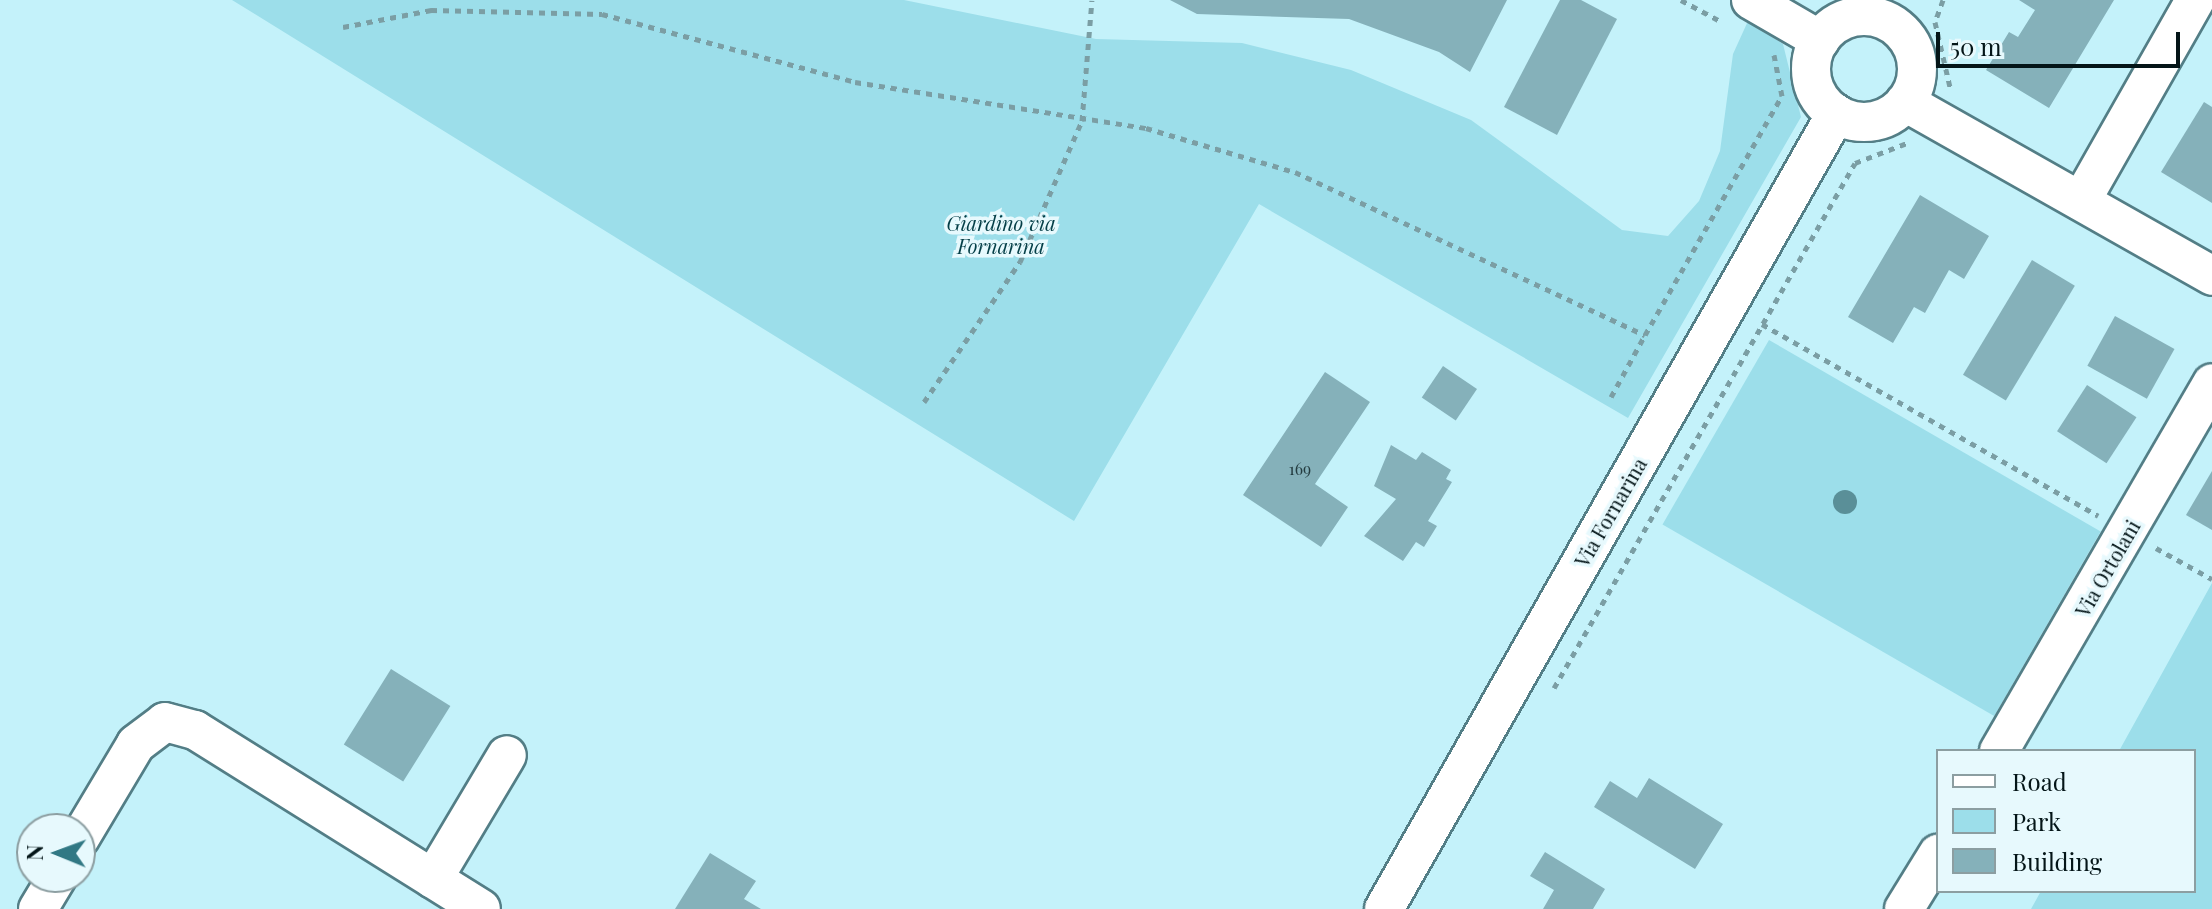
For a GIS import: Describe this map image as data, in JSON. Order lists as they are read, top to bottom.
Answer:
{
  "streets": {
    "street": ["Via Fornarina", "Via Ortolani"]
  },
  "parks": ["Giardino via Fornarina"],
  "house_numbers": ["169"],
  "legend": ["Road", "Park", "Building"],
  "scale_bar": "50 m",
  "north": "left"
}
